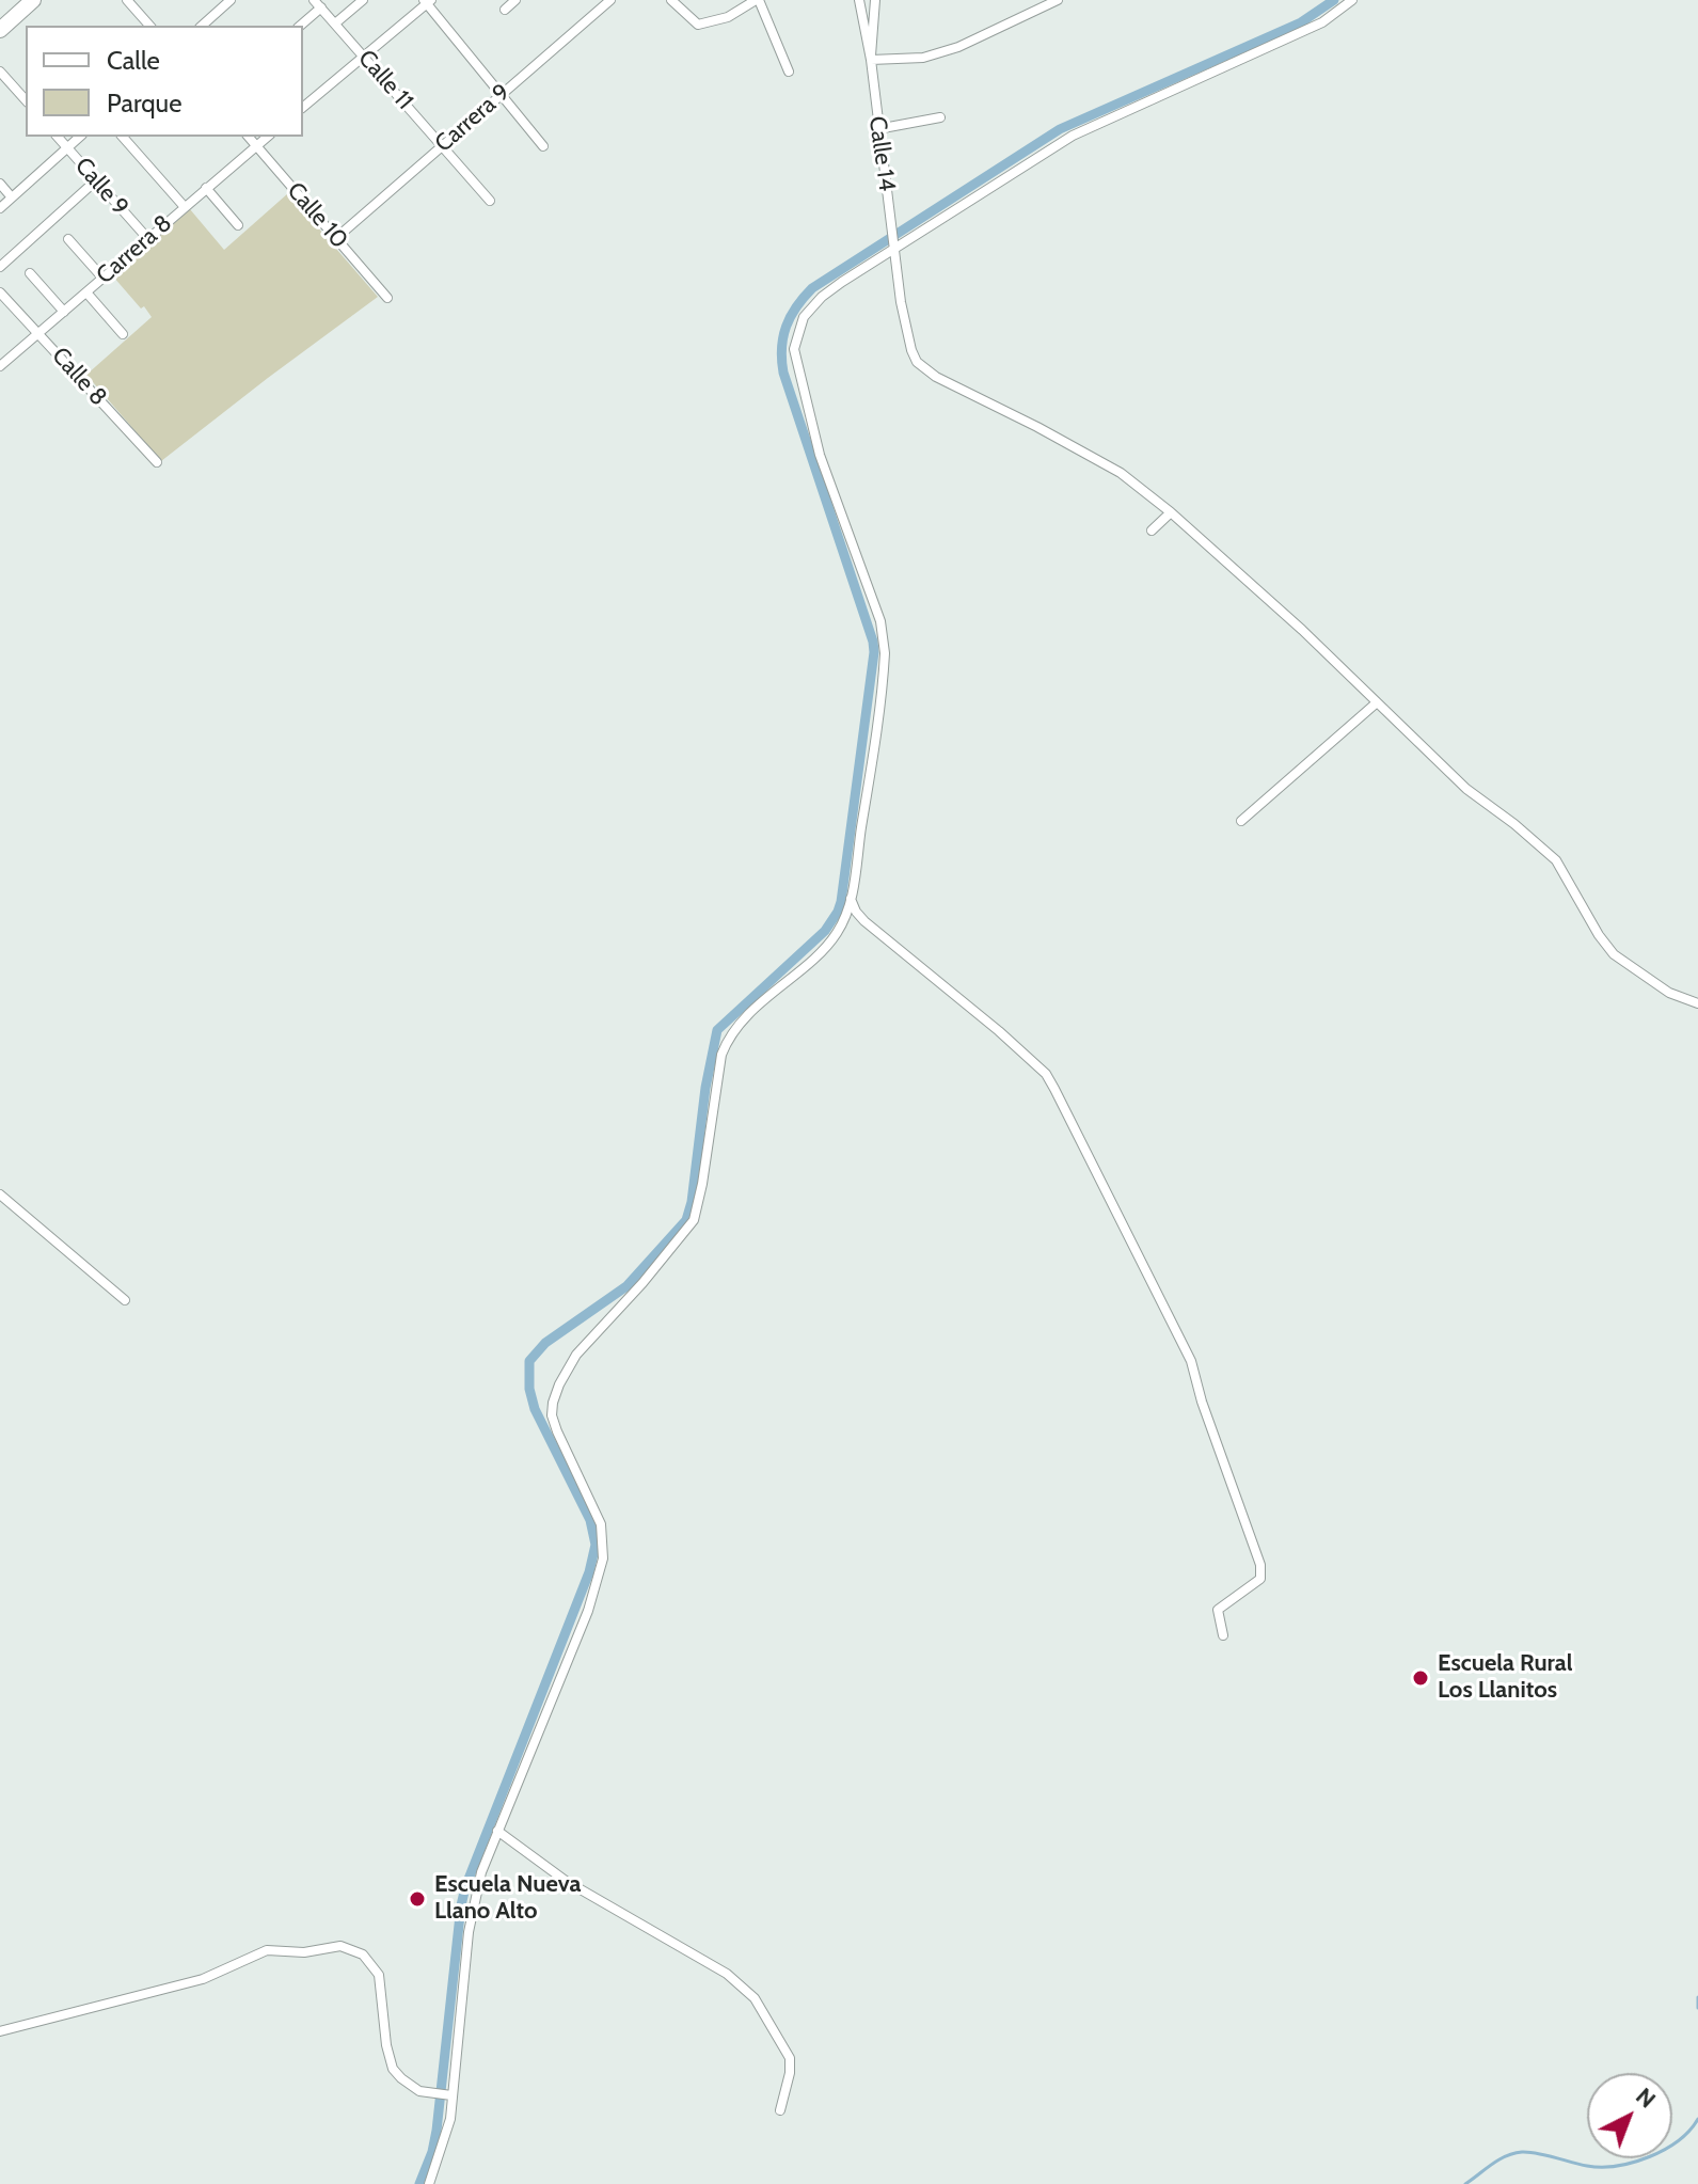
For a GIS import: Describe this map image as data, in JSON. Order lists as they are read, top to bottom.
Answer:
{
  "streets": {
    "street": [
      "Calle 11",
      "Carrera 9",
      "Calle 14",
      "Calle 9",
      "Calle 10",
      "Carrera 8",
      "Calle 8"
    ]
  },
  "crossings": [
    ["Calle 11", "Carrera 9"],
    ["Carrera 9", "Calle 10"],
    ["Calle 9", "Carrera 8"],
    ["Calle 10", "Carrera 8"],
    ["Carrera 8", "Calle 8"]
  ],
  "places": ["Escuela Rural Los Llanitos", "Escuela Nueva Llano Alto"],
  "legend": ["Calle", "Parque"],
  "north": "top right"
}
